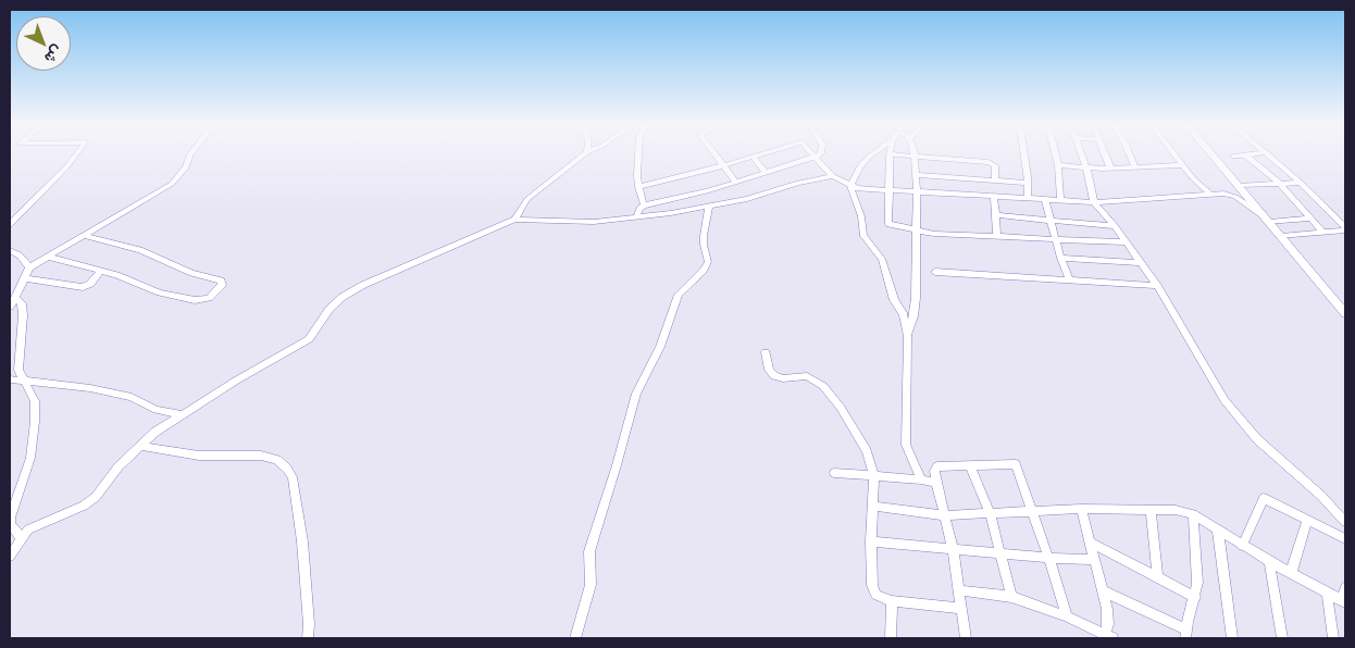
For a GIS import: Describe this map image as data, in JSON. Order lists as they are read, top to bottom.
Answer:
{
  "north": "bottom right"
}
